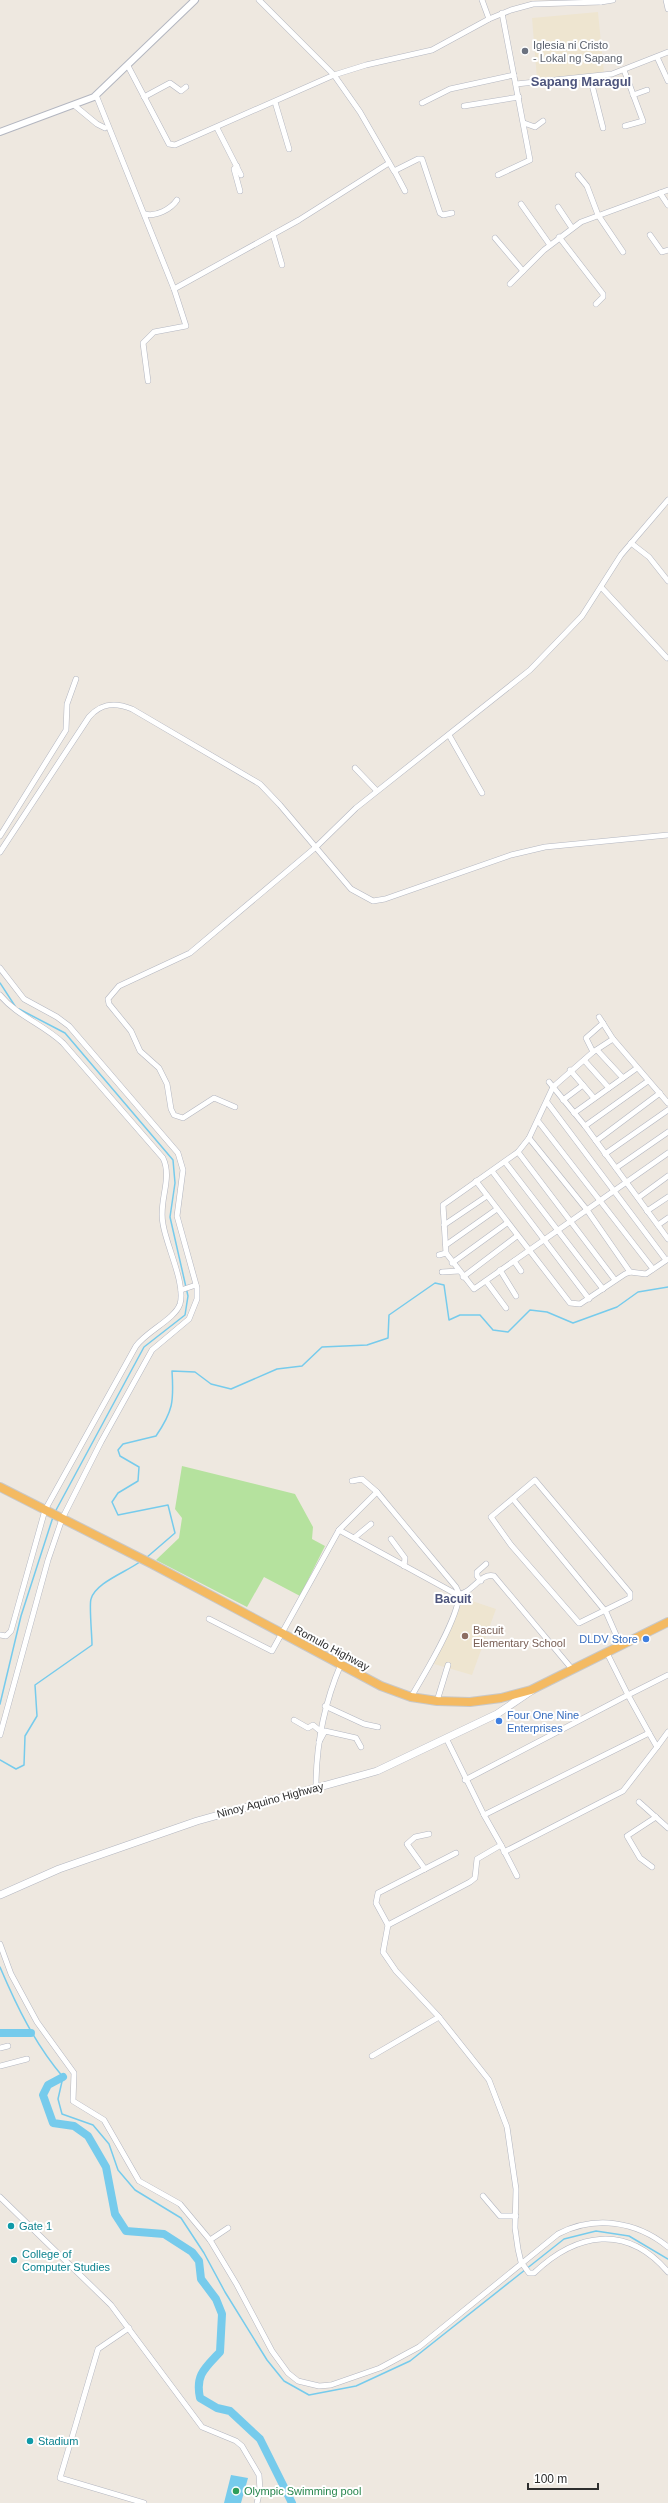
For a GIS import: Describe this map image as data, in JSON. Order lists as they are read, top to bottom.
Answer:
{
  "streets": {
    "highway": ["Romulo Highway"],
    "main road": ["Ninoy Aquino Highway"]
  },
  "crossings": [
    ["Romulo Highway", "Ninoy Aquino Highway"]
  ],
  "districts": ["Sapang Maragul", "Bacuit"],
  "places": [
    "Iglesia ni Cristo - Lokal ng Sapang",
    "Bacuit Elementary School",
    "DLDV Store",
    "Four One Nine Enterprises",
    "Gate 1",
    "College of Computer Studies",
    "Stadium",
    "Olympic Swimming pool"
  ],
  "scale_bar": "100 m"
}
